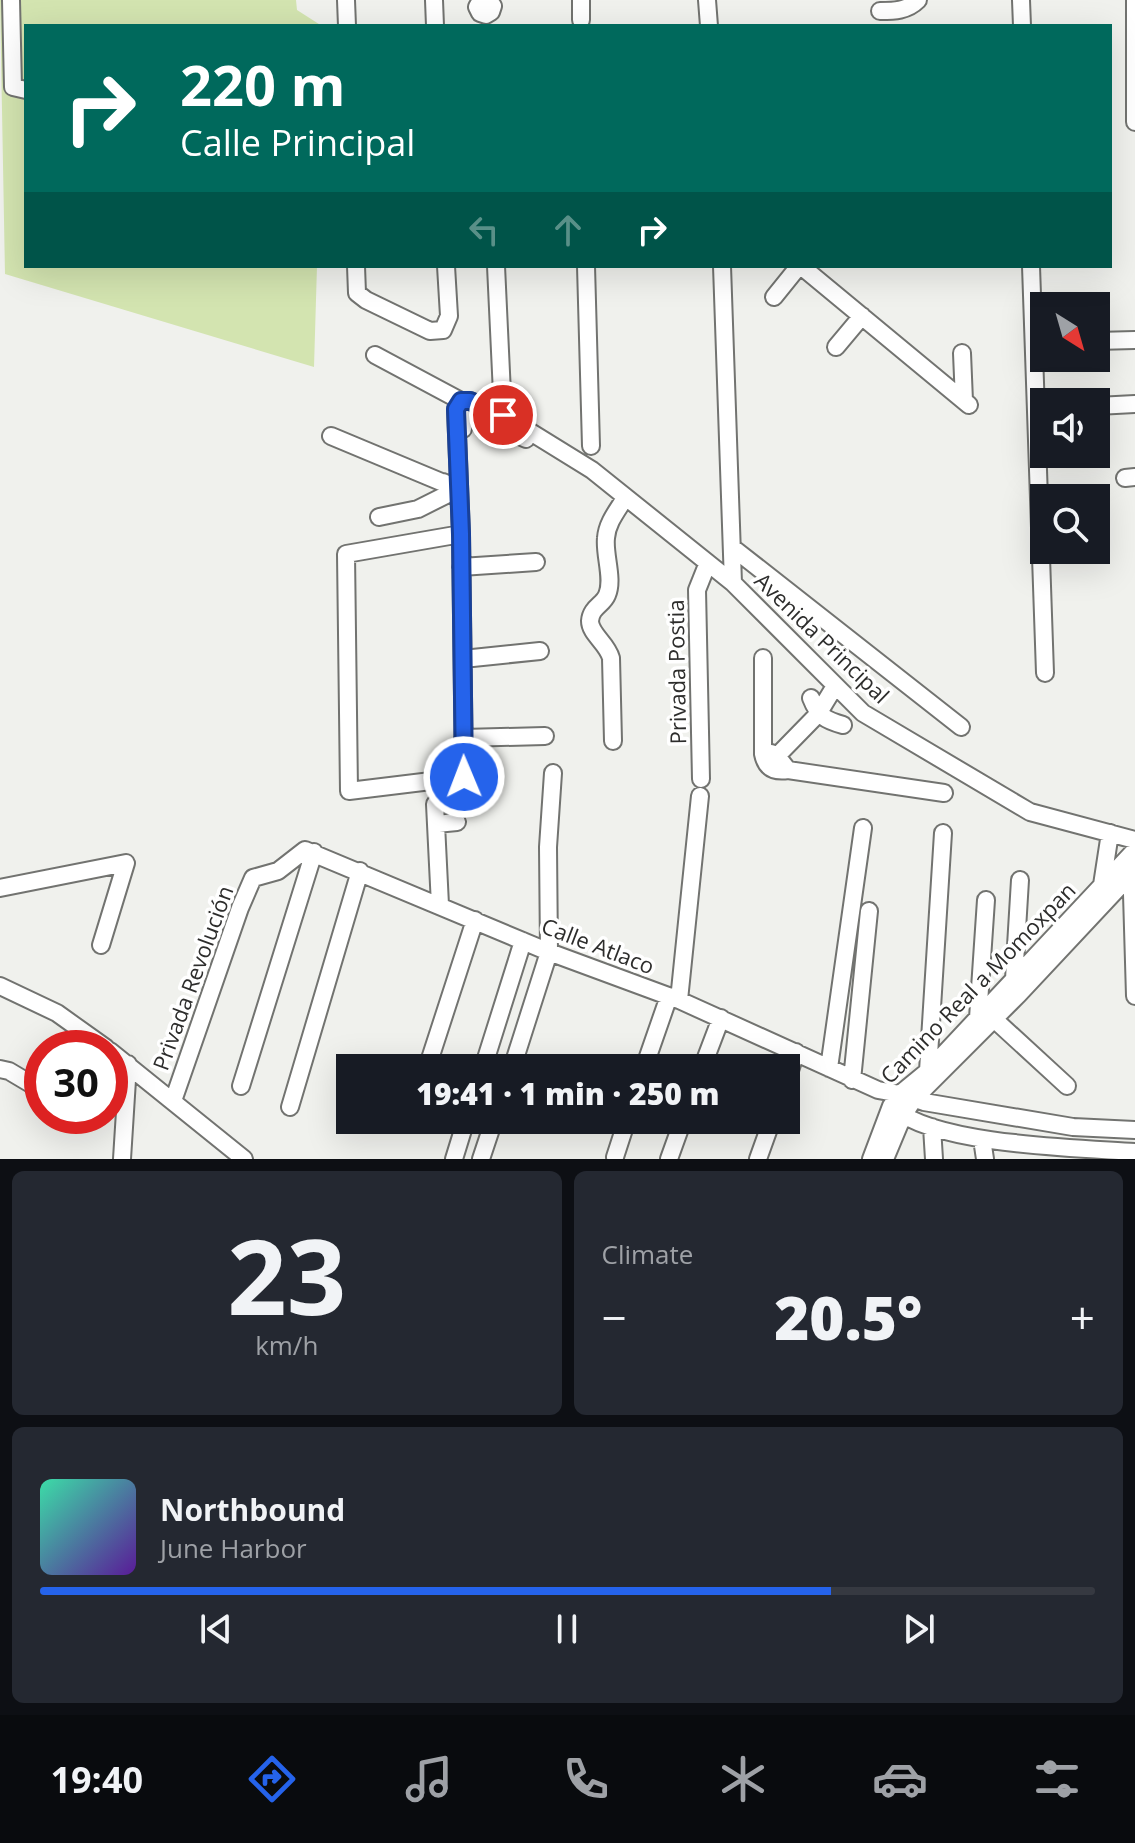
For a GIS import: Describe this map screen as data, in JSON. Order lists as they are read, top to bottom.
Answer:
{
  "streets": {
    "street": [
      "Avenida Principal",
      "Privada Postia",
      "Calle Atlaco",
      "Privada Revolución",
      "Camino Real a Momoxpan"
    ]
  },
  "crossings": [
    ["Avenida Principal", "Privada Postia"],
    ["Calle Atlaco", "Privada Revolución"],
    ["Calle Atlaco", "Camino Real a Momoxpan"]
  ],
  "north": "bottom right",
  "page": {
    "turn": ["220 m", "Calle Principal"],
    "limit": "30",
    "trip": "19:41 · 1 min · 250 m",
    "tile": [
      ["23", "km/h"],
      "Climate"
    ],
    "heat": ["−", "20.5°", "+"],
    "song": ["Northbound", "June Harbor"],
    "tabs": "19:40"
  }
}
